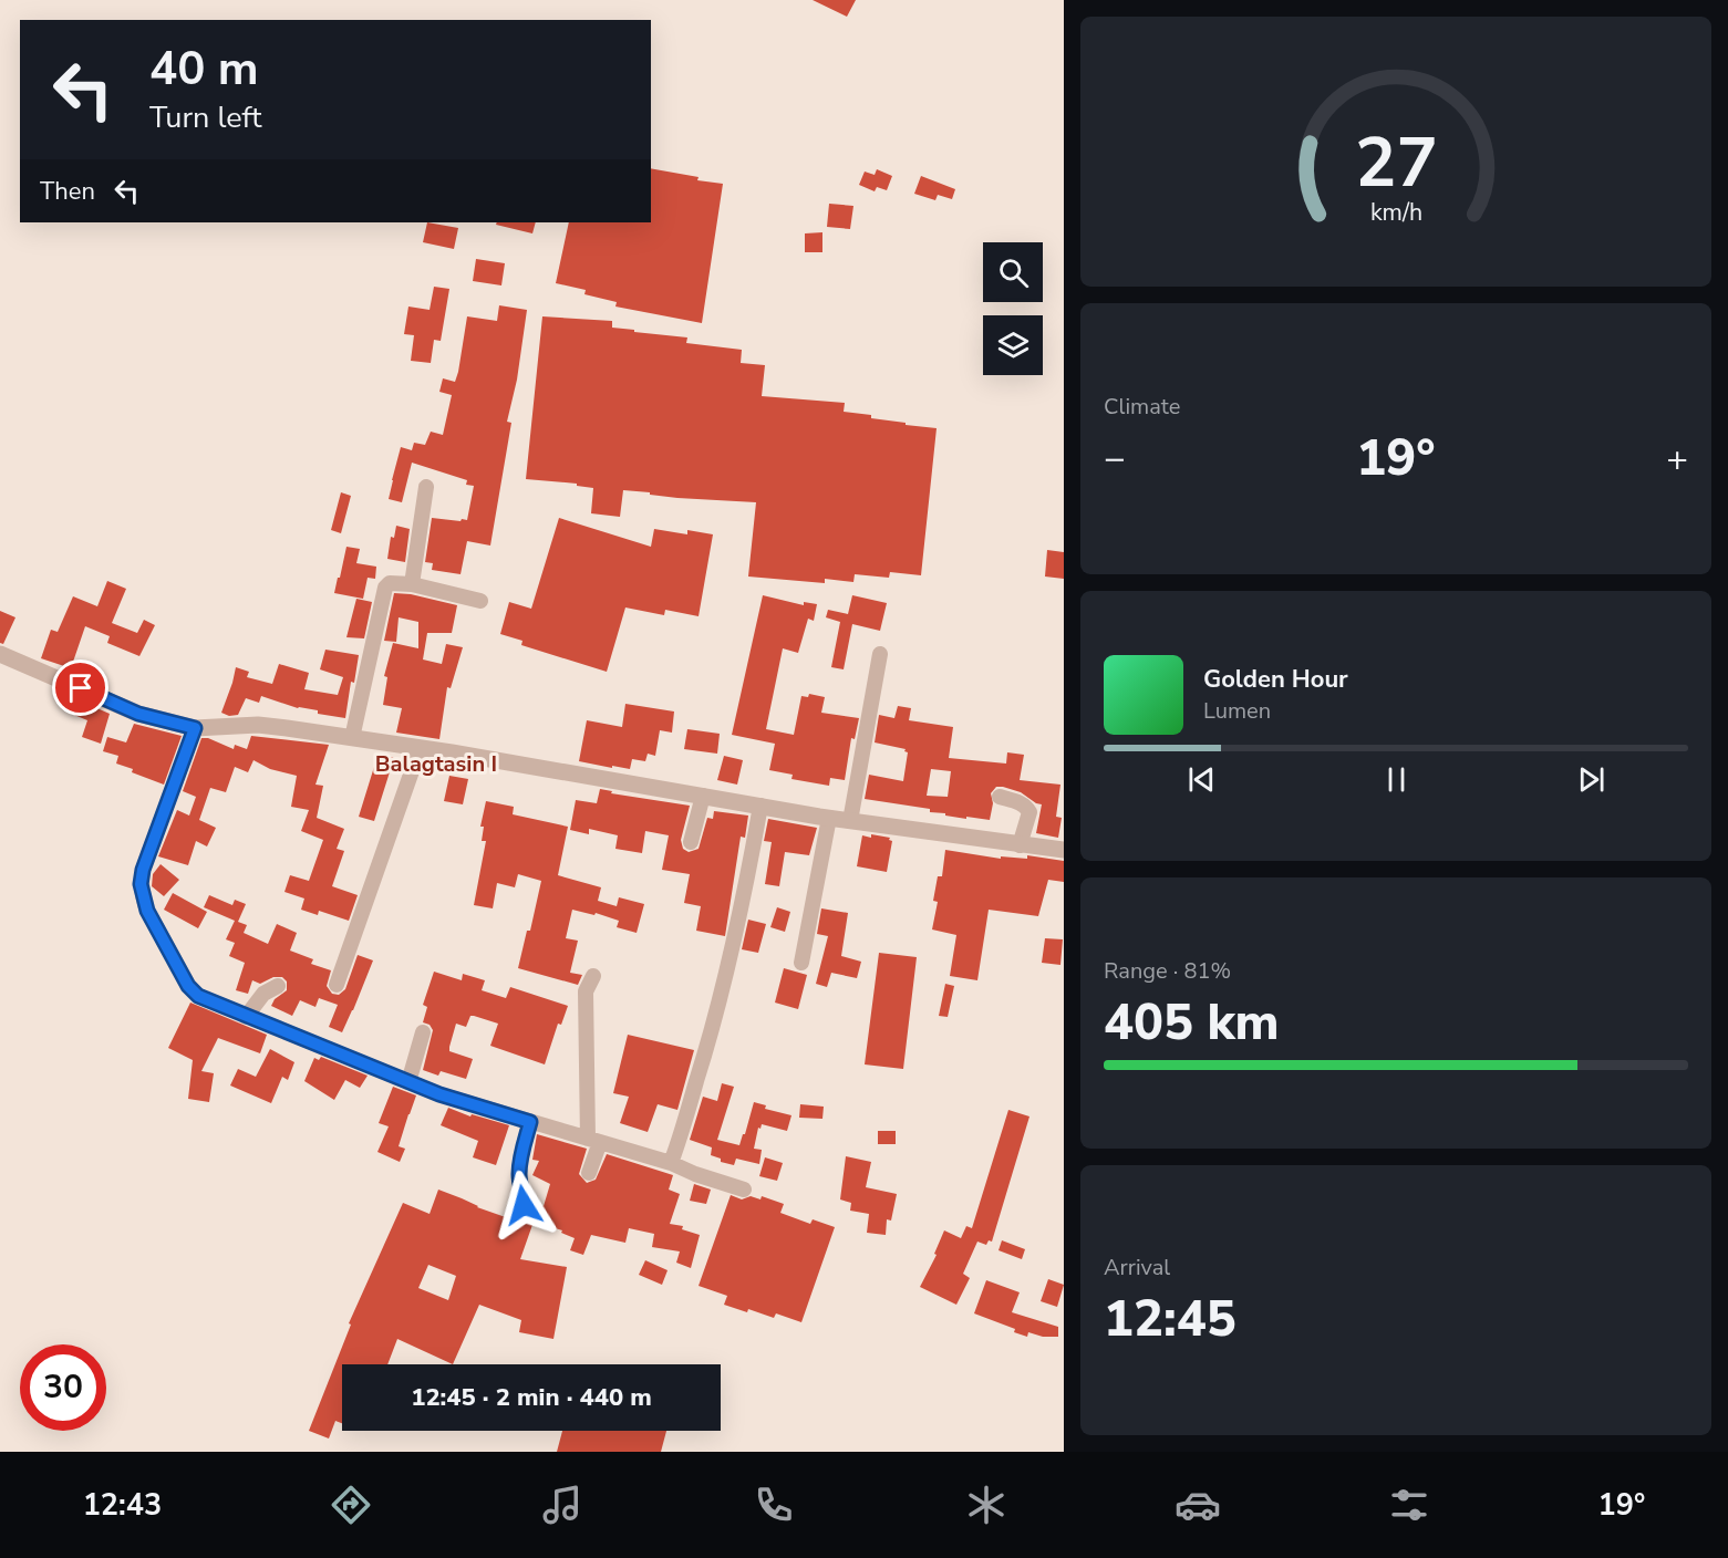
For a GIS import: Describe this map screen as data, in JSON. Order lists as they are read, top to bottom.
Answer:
{
  "districts": ["Balagtasin I"],
  "page": {
    "turn": ["40 m", "Turn left"],
    "then": "Then",
    "tile": [
      "Climate",
      ["Range · 81%", "405 km"],
      ["Arrival", "12:45"]
    ],
    "heat": ["−", "19°", "+"],
    "song": ["Golden Hour", "Lumen"],
    "limit": "30",
    "trip": "12:45 · 2 min · 440 m",
    "tabs": ["12:43", "19°"],
    "gauge": ["27", "km/h"]
  }
}
